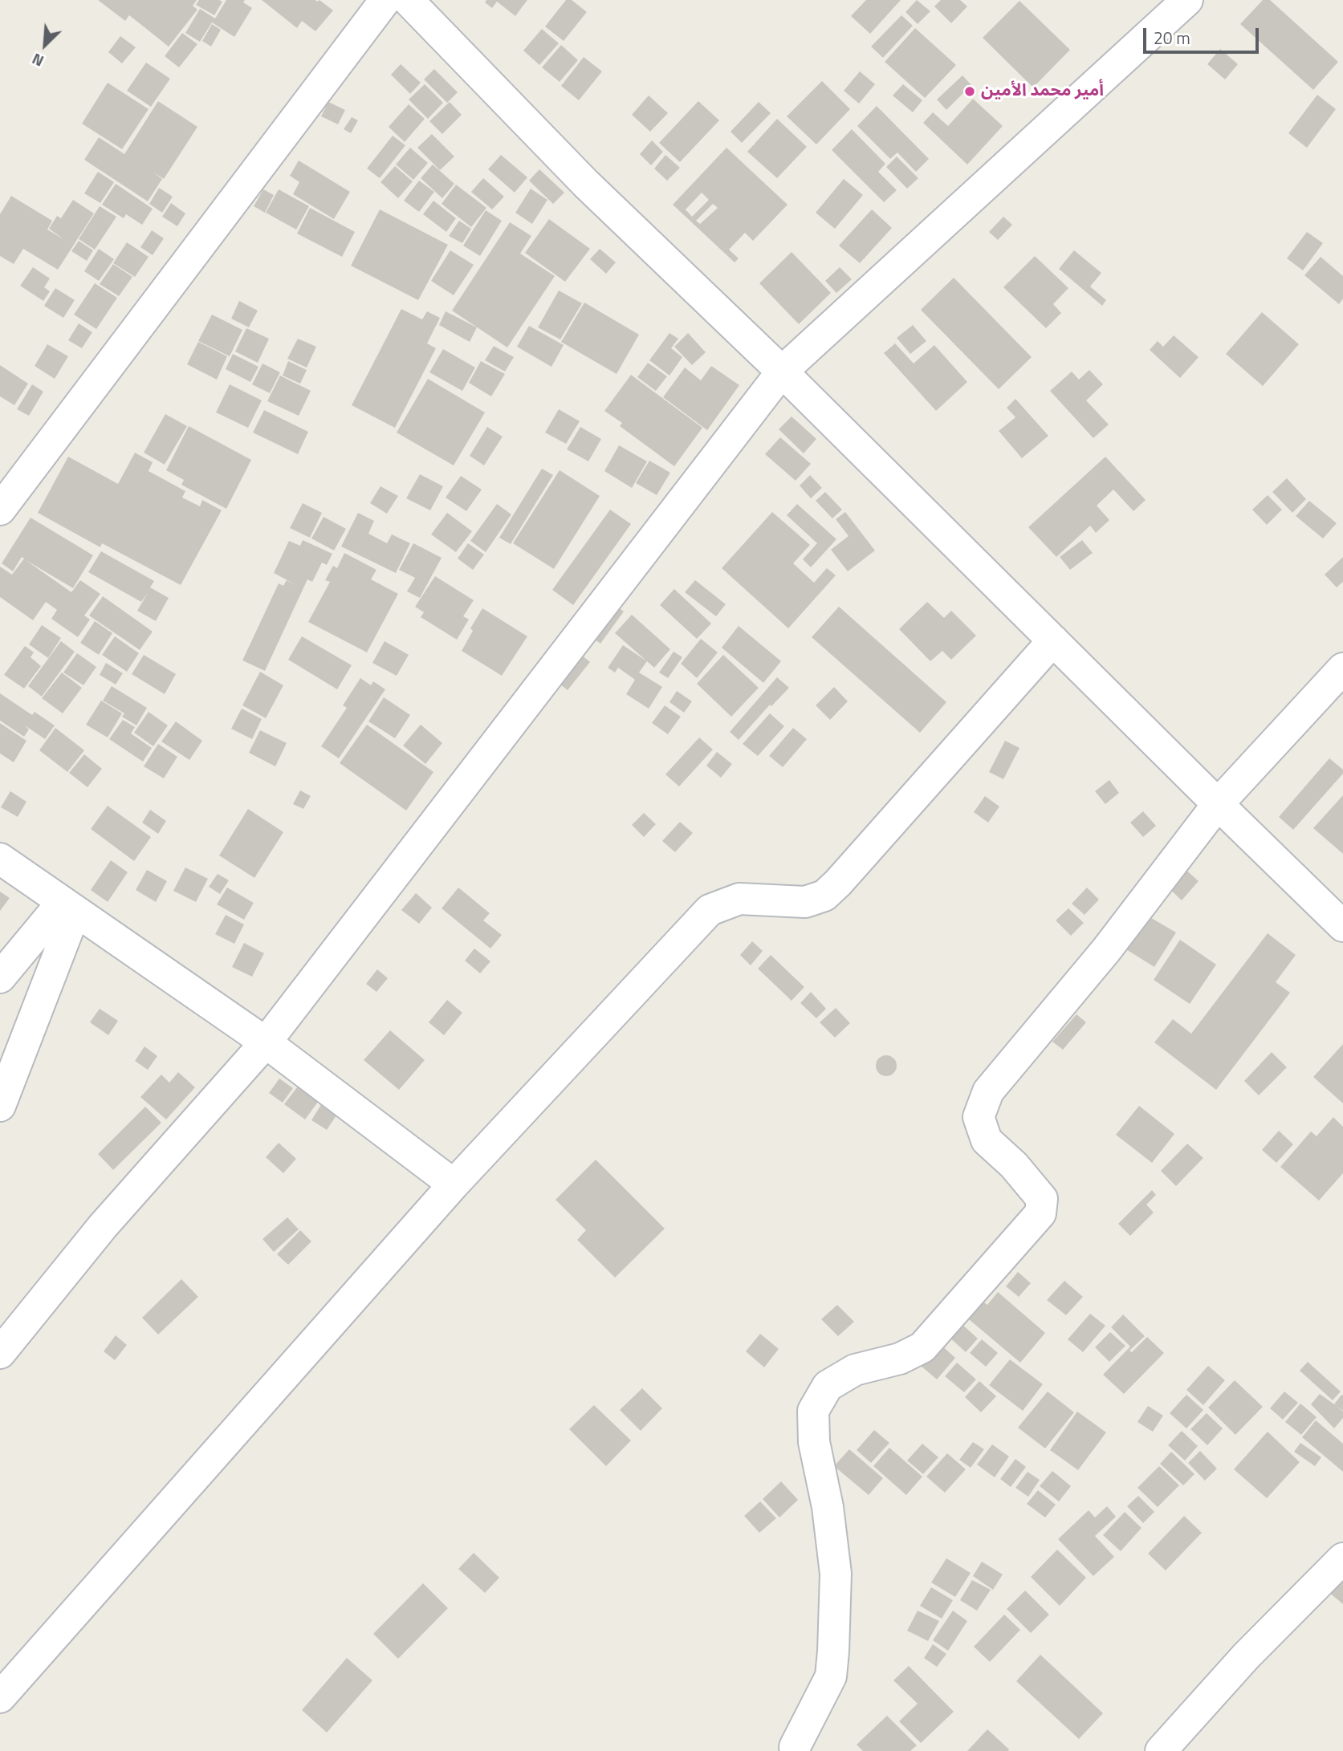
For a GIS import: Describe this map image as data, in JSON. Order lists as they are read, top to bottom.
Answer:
{
  "places": ["أمير محمد الأمين"],
  "scale_bar": "20 m",
  "north": "bottom left"
}
